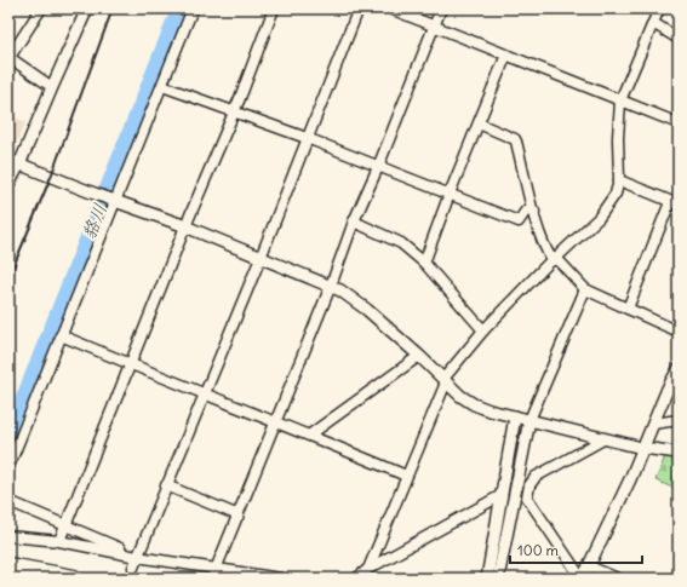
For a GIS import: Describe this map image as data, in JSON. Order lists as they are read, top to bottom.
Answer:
{
  "water": ["貉川"],
  "scale_bar": "100 m"
}
